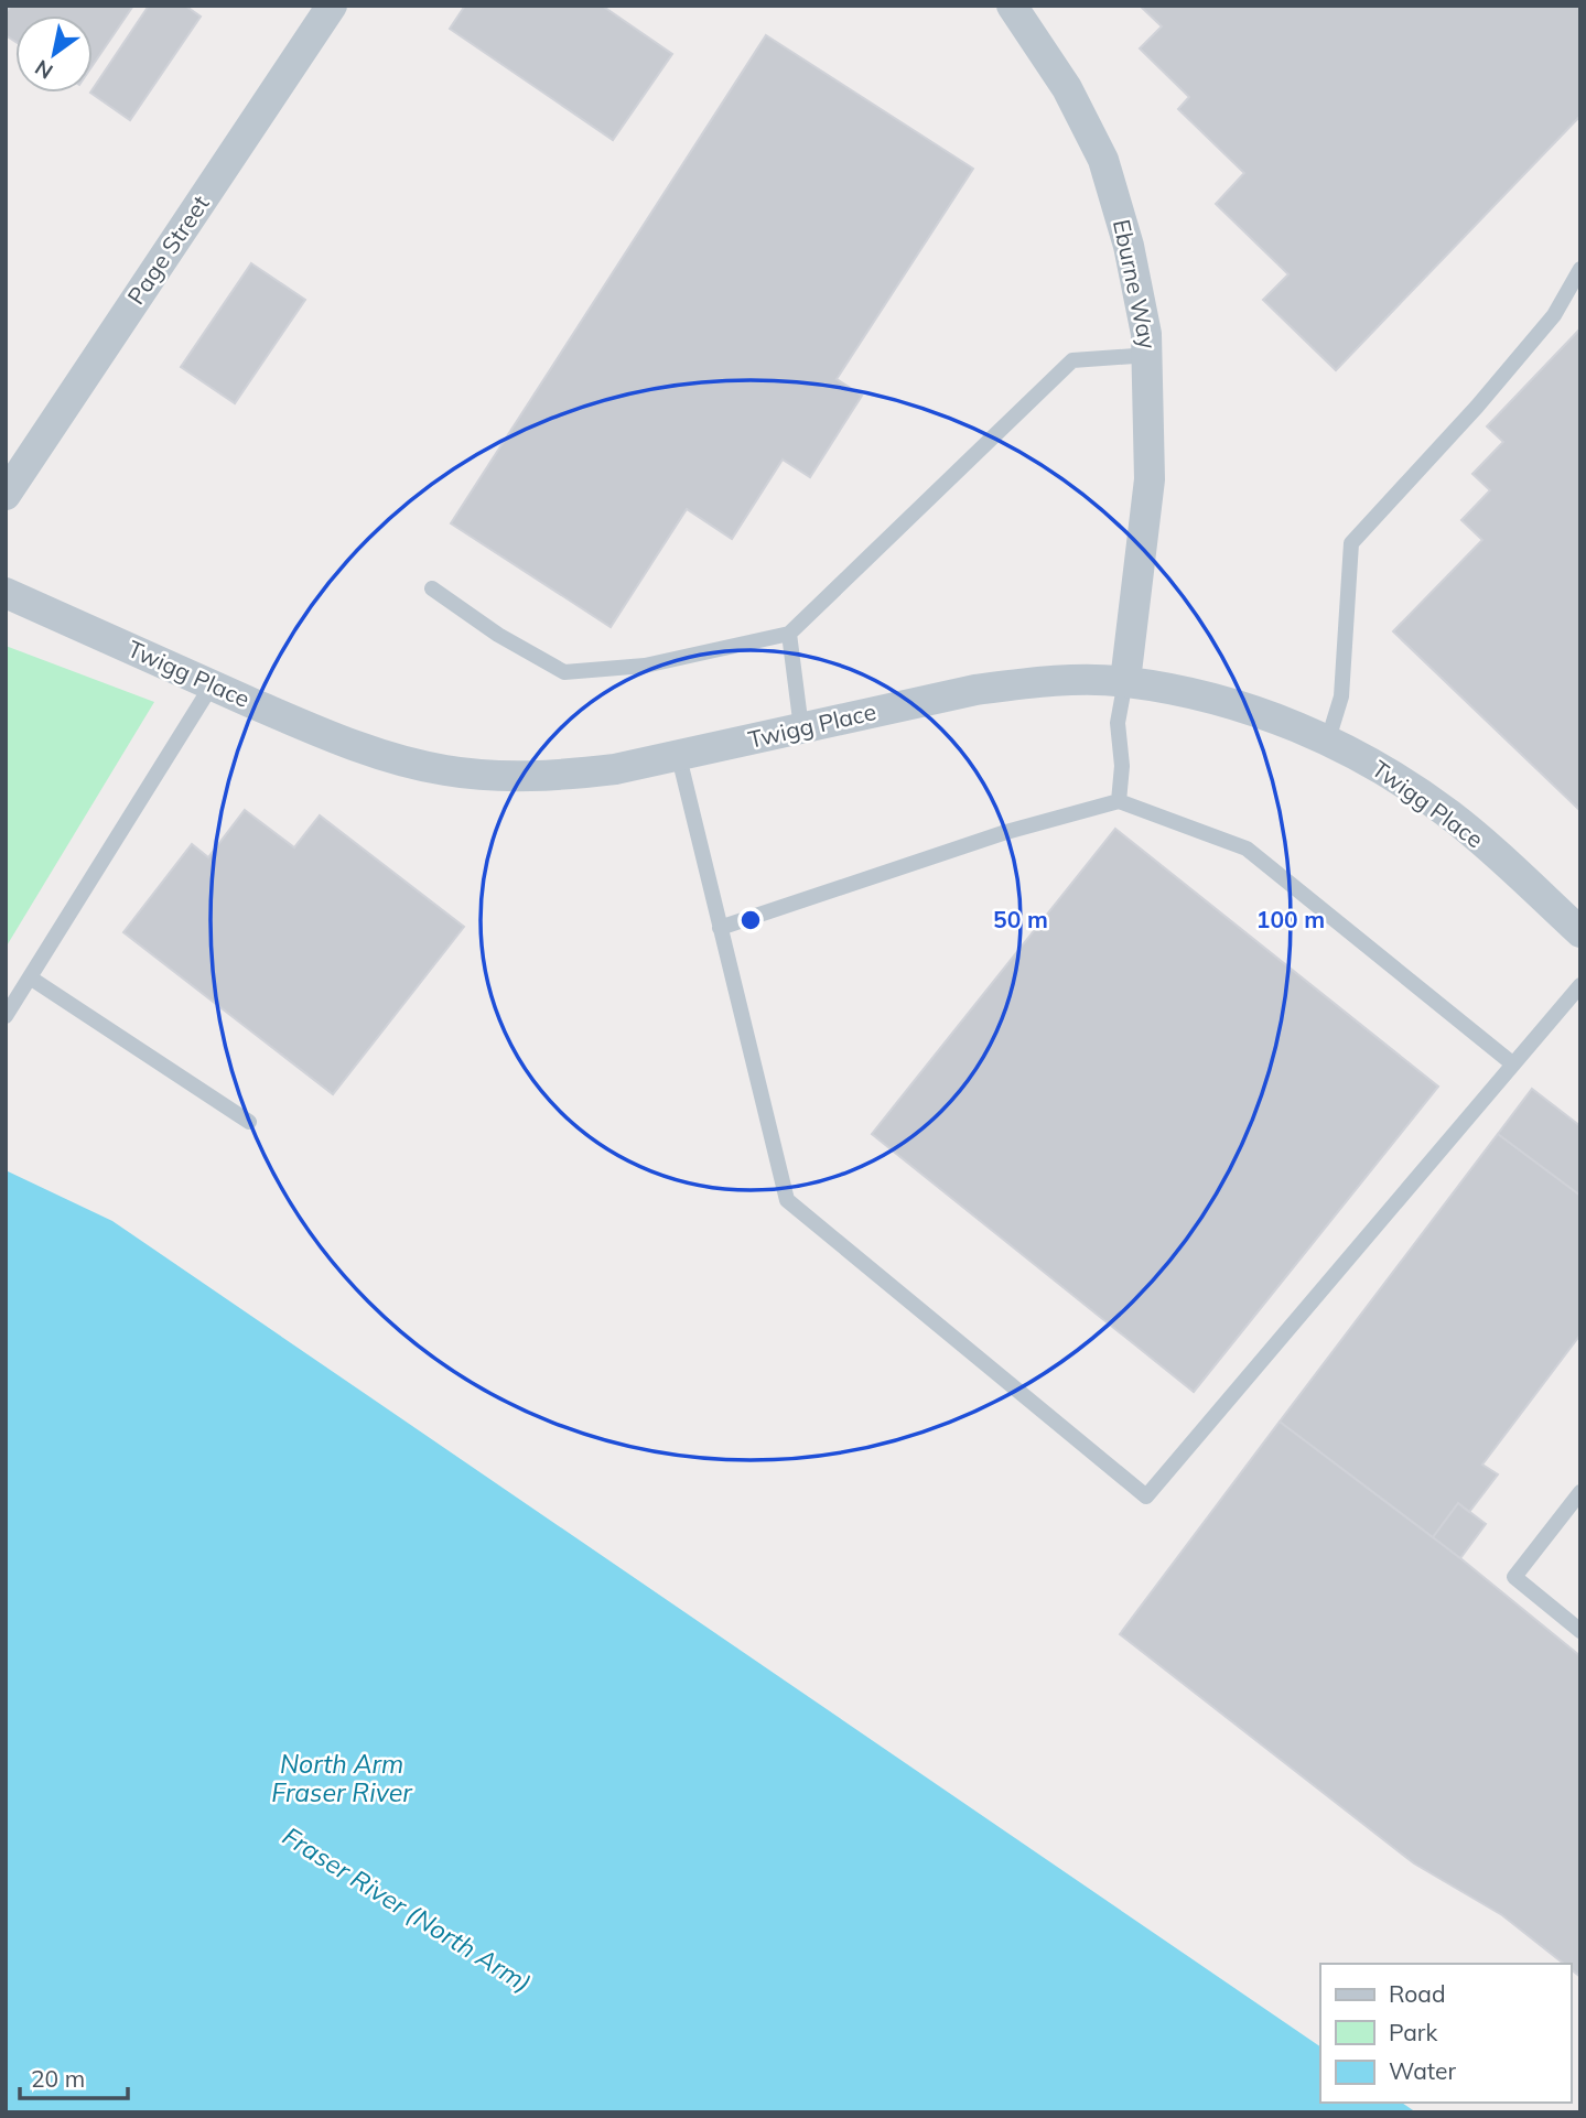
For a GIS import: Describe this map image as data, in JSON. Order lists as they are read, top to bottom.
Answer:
{
  "streets": {
    "street": ["Page Street", "Eburne Way", "Twigg Place"]
  },
  "crossings": [
    ["Eburne Way", "Twigg Place"]
  ],
  "water": ["North Arm Fraser River", "Fraser River (North Arm)"],
  "legend": ["Road", "Park", "Water"],
  "scale_bar": "20 m",
  "north": "bottom left",
  "rings": ["50 m", "100 m"]
}
